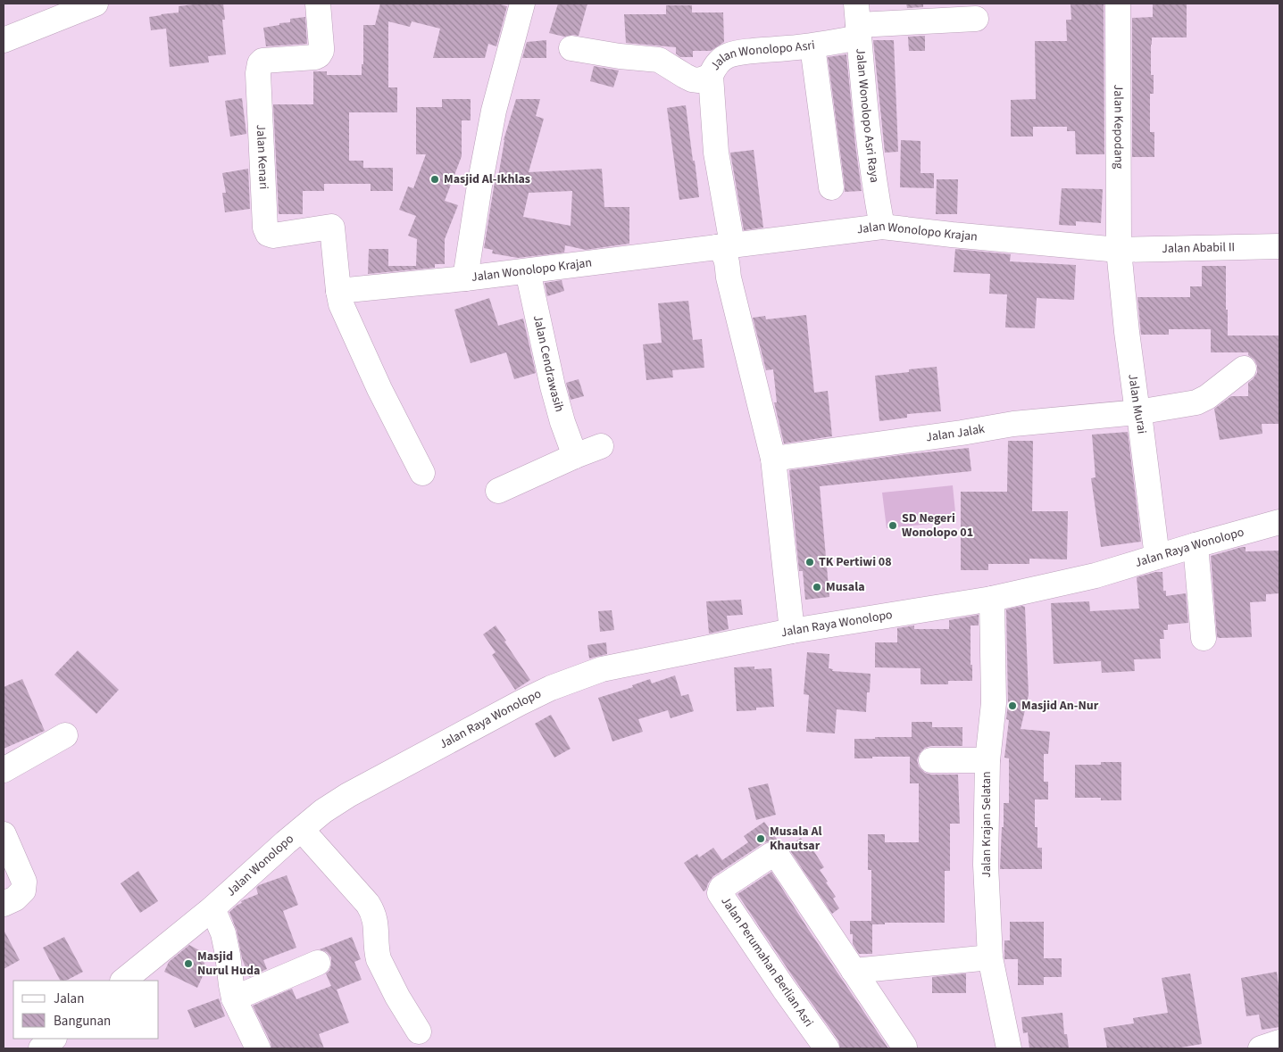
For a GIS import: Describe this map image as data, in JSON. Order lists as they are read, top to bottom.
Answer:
{
  "streets": {
    "street": [
      "Jalan Wonolopo Asri",
      "Jalan Wonolopo Asri Raya",
      "Jalan Kepodang",
      "Jalan Kenari",
      "Jalan Wonolopo Krajan",
      "Jalan Ababil II",
      "Jalan Cendrawasih",
      "Jalan Murai",
      "Jalan Jalak",
      "Jalan Raya Wonolopo",
      "Jalan Krajan Selatan",
      "Jalan Wonolopo",
      "Jalan Perumahan Berlian Asri"
    ]
  },
  "crossings": [
    ["Jalan Wonolopo Asri", "Jalan Wonolopo Asri Raya"],
    ["Jalan Wonolopo Asri", "Jalan Wonolopo Krajan"],
    ["Jalan Wonolopo Asri Raya", "Jalan Wonolopo Krajan"],
    ["Jalan Kepodang", "Jalan Wonolopo Krajan"],
    ["Jalan Kepodang", "Jalan Ababil II"],
    ["Jalan Kepodang", "Jalan Murai"],
    ["Jalan Wonolopo Krajan", "Jalan Ababil II"],
    ["Jalan Wonolopo Krajan", "Jalan Cendrawasih"],
    ["Jalan Wonolopo Krajan", "Jalan Murai"],
    ["Jalan Ababil II", "Jalan Murai"],
    ["Jalan Murai", "Jalan Jalak"],
    ["Jalan Murai", "Jalan Raya Wonolopo"],
    ["Jalan Raya Wonolopo", "Jalan Krajan Selatan"],
    ["Jalan Raya Wonolopo", "Jalan Wonolopo"]
  ],
  "places": [
    "Masjid Al-Ikhlas",
    "SD Negeri Wonolopo 01",
    "TK Pertiwi 08",
    "Musala",
    "Masjid An-Nur",
    "Musala Al Khautsar",
    "Masjid Nurul Huda"
  ],
  "legend": ["Jalan", "Bangunan"]
}
